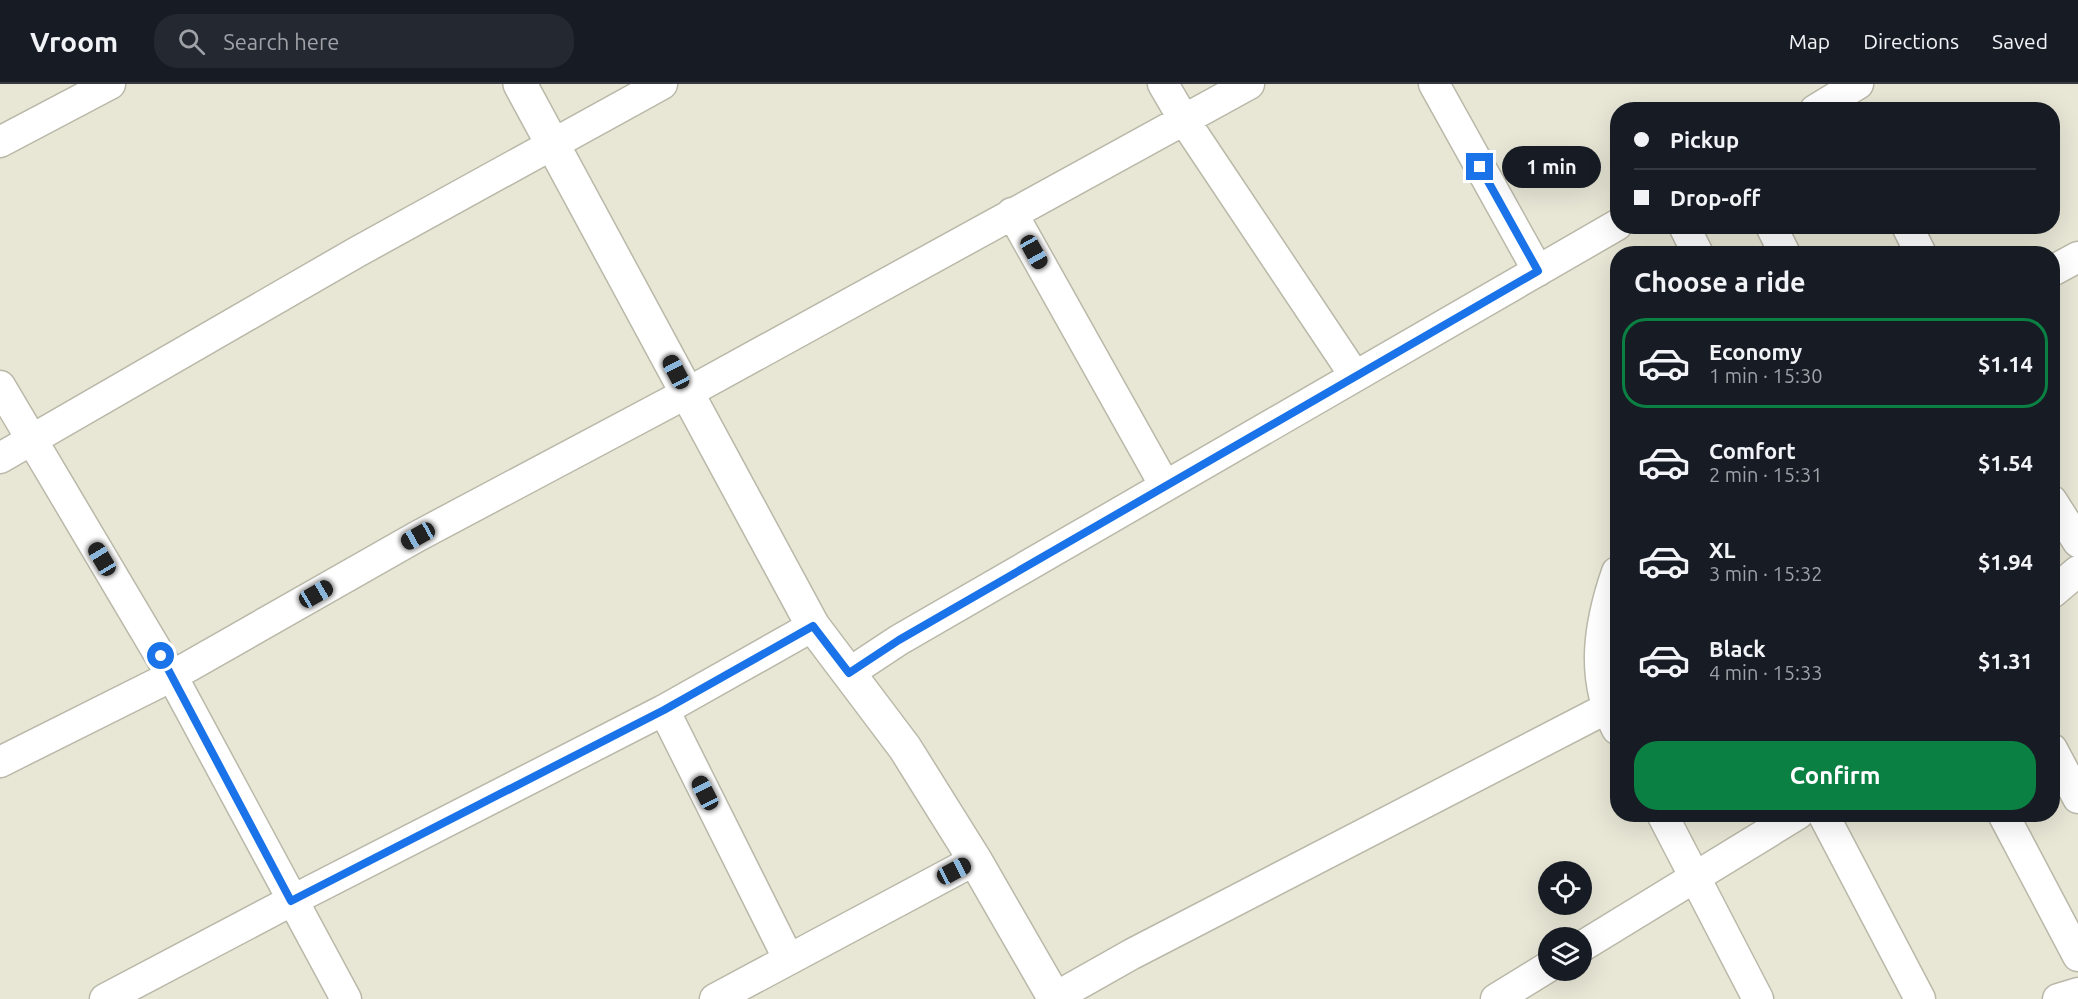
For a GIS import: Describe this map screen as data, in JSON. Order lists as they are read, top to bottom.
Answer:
{
  "page": {
    "header": "Vroom",
    "search": "Search here",
    "nav": ["Map", "Directions", "Saved"],
    "banner": ["Pickup", "Drop-off"],
    "bubble": "1 min",
    "heading": "Choose a ride",
    "list": [
      {
        "name": "Economy",
        "note": "1 min · 15:30",
        "value": "$1.14"
      },
      {
        "name": "Comfort",
        "note": "2 min · 15:31",
        "value": "$1.54"
      },
      {
        "name": "XL",
        "note": "3 min · 15:32",
        "value": "$1.94"
      },
      {
        "name": "Black",
        "note": "4 min · 15:33",
        "value": "$1.31"
      }
    ],
    "buttons": "Confirm"
  }
}
